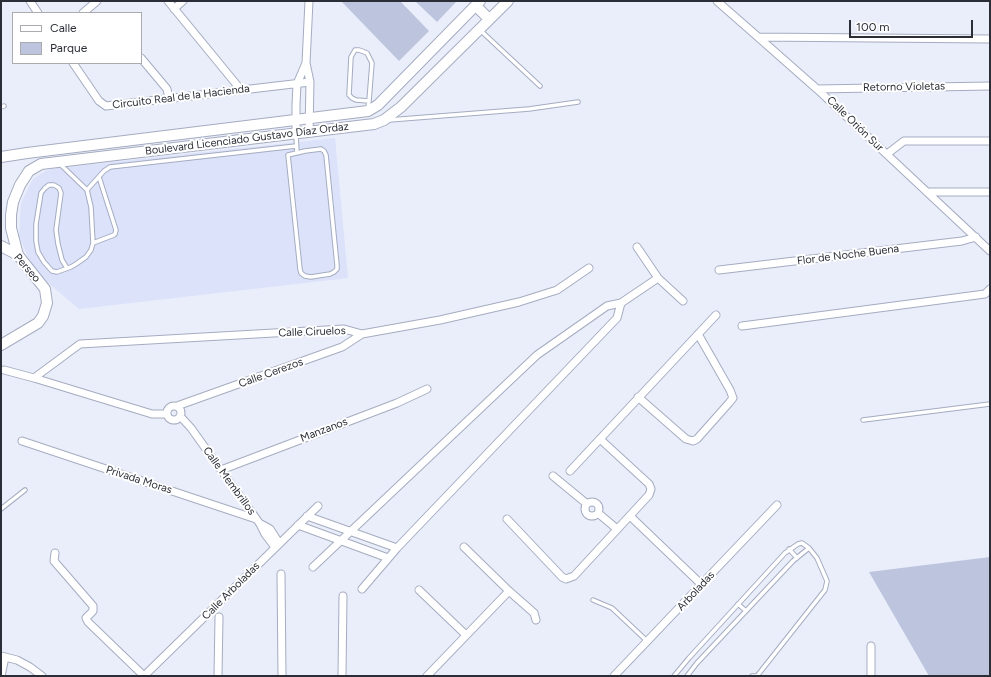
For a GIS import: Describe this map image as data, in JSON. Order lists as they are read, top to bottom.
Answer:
{
  "streets": {
    "street": [
      "Retorno Violetas",
      "Circuito Real de la Hacienda",
      "Calle Orión Sur",
      "Boulevard Licenciado Gustavo Díaz Ordaz",
      "Flor de Noche Buena",
      "Perseo",
      "Calle Ciruelos",
      "Calle Cerezos",
      "Manzanos",
      "Privada Moras",
      "Calle Membrillos",
      "Calle Arboladas",
      "Arboladas"
    ]
  },
  "crossings": [
    ["Retorno Violetas", "Calle Orión Sur"],
    ["Calle Orión Sur", "Flor de Noche Buena"],
    ["Boulevard Licenciado Gustavo Díaz Ordaz", "Perseo"],
    ["Calle Ciruelos", "Calle Cerezos"],
    ["Calle Cerezos", "Calle Membrillos"],
    ["Manzanos", "Calle Membrillos"],
    ["Privada Moras", "Calle Membrillos"],
    ["Calle Membrillos", "Calle Arboladas"]
  ],
  "legend": ["Calle", "Parque"],
  "scale_bar": "100 m"
}
